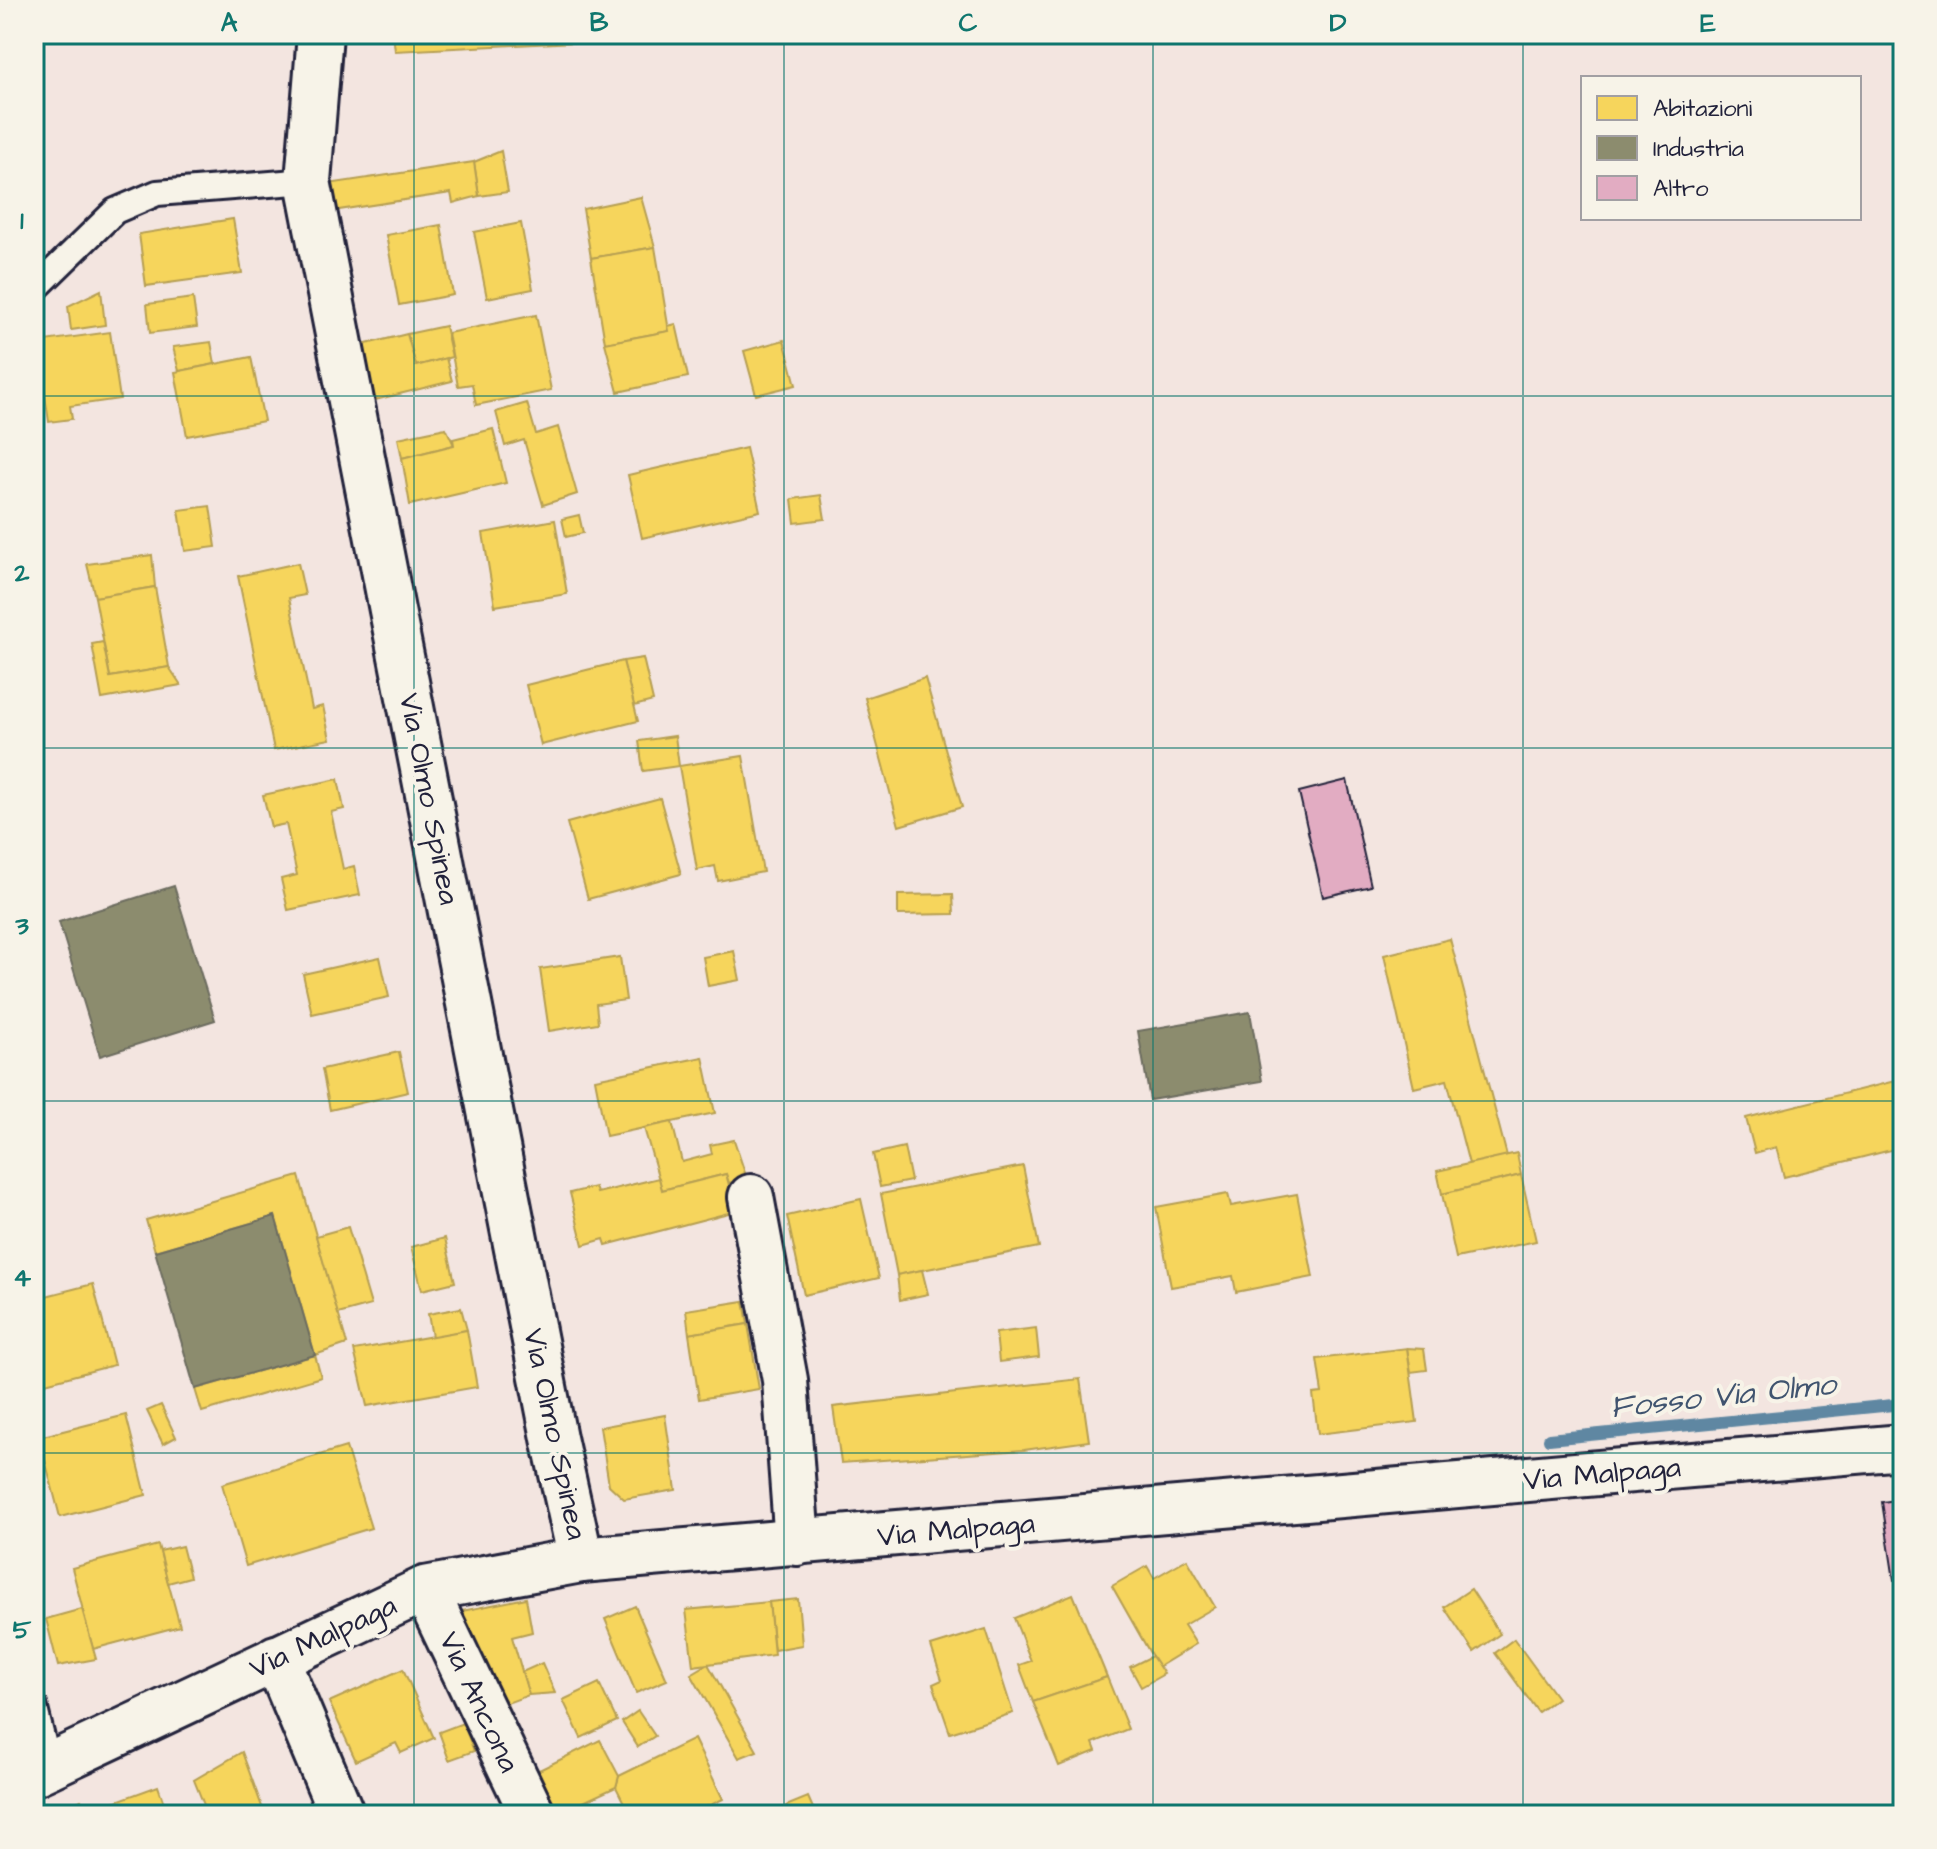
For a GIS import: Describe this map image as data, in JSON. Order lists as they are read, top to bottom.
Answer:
{
  "streets": {
    "street": ["Via Olmo Spinea", "Via Malpaga", "Via Ancona"]
  },
  "crossings": [
    ["Via Olmo Spinea", "Via Malpaga"],
    ["Via Malpaga", "Via Ancona"]
  ],
  "water": ["Fosso Via Olmo"],
  "legend": ["Abitazioni", "Industria", "Altro"],
  "grid": {
    "columns": [
      "A",
      "B",
      "C",
      "D",
      "E"
    ],
    "rows": [
      "1",
      "2",
      "3",
      "4",
      "5"
    ]
  }
}
